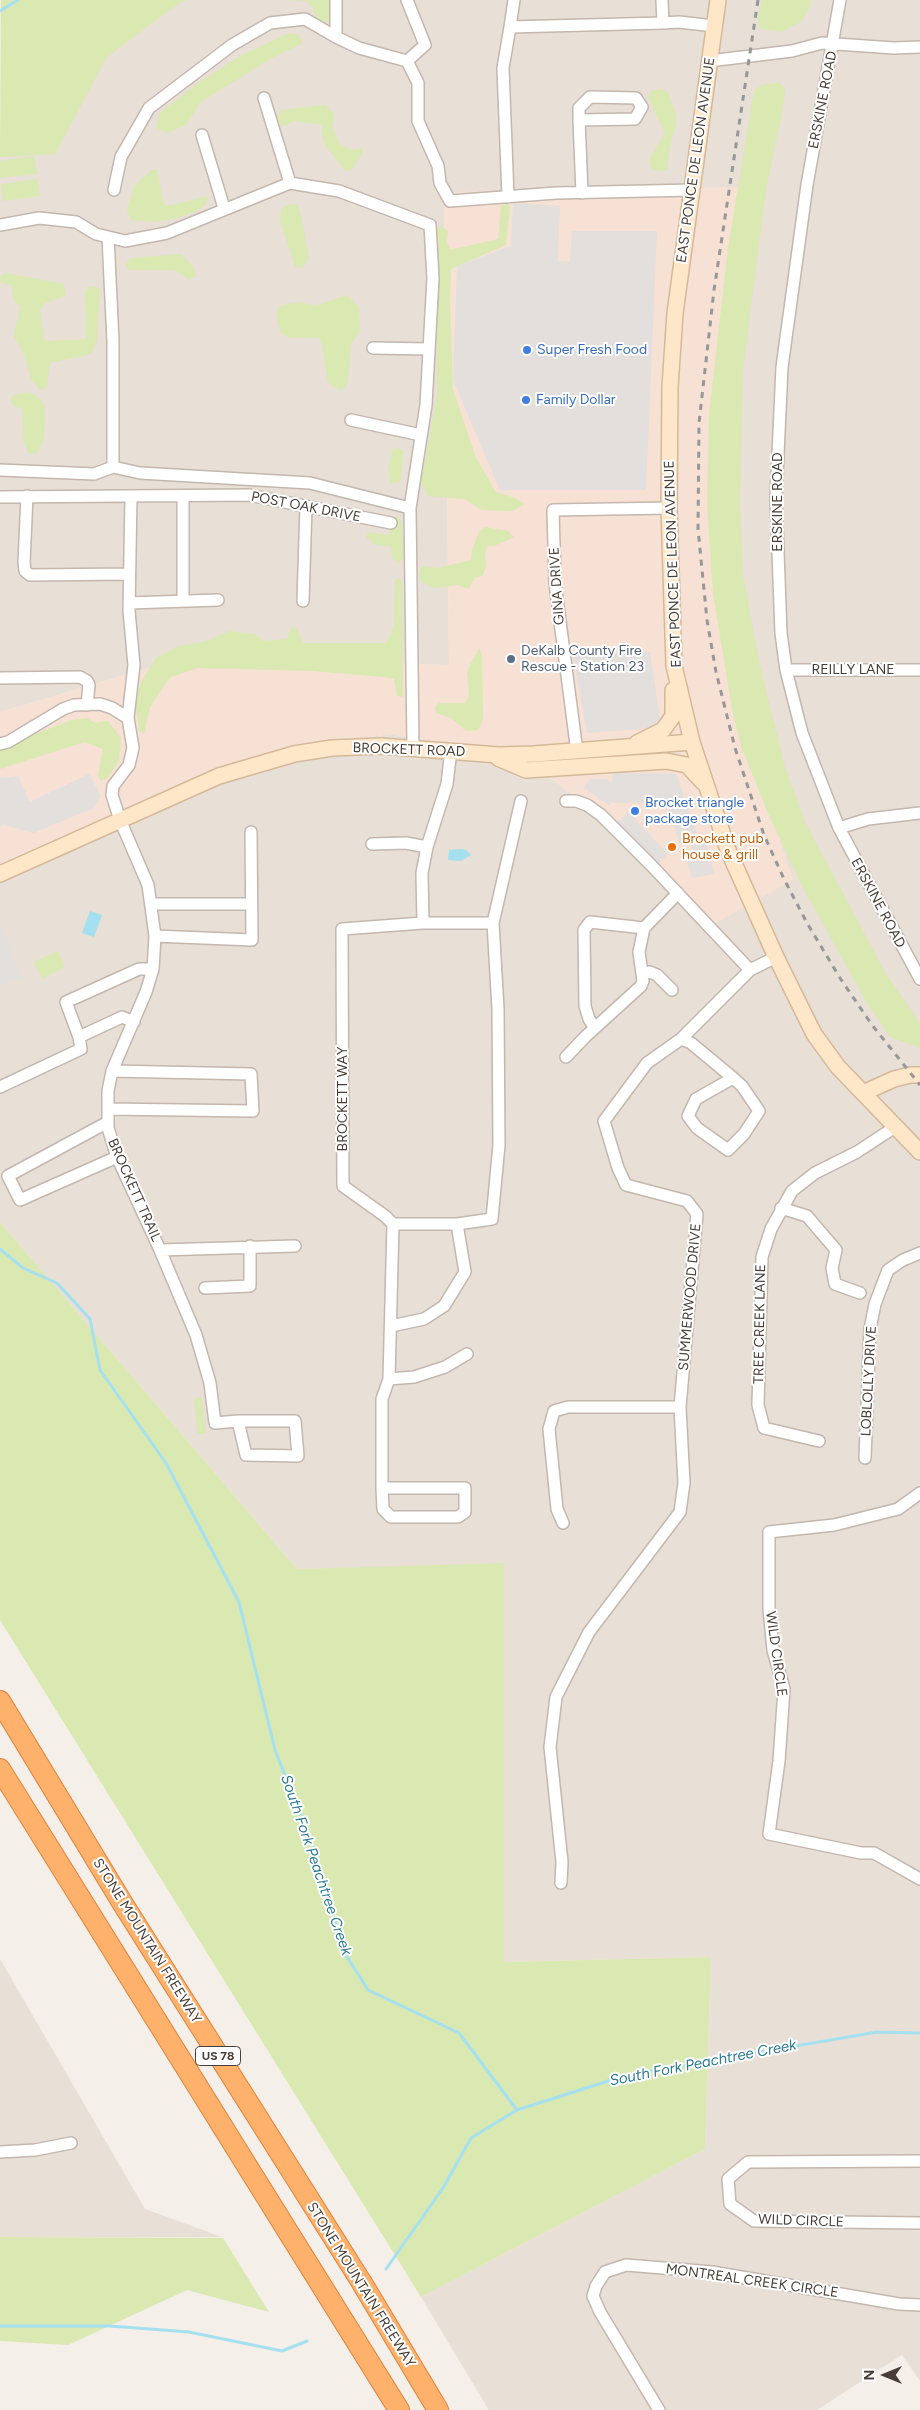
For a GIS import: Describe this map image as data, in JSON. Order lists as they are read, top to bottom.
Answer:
{
  "streets": {
    "highway": ["STONE MOUNTAIN FREEWAY", "US 78"],
    "main road": ["EAST PONCE DE LEON AVENUE", "BROCKETT ROAD"],
    "street": [
      "ERSKINE ROAD",
      "POST OAK DRIVE",
      "GINA DRIVE",
      "REILLY LANE",
      "BROCKETT WAY",
      "BROCKETT TRAIL",
      "SUMMERWOOD DRIVE",
      "TREE CREEK LANE",
      "LOBLOLLY DRIVE",
      "WILD CIRCLE",
      "MONTREAL CREEK CIRCLE"
    ]
  },
  "crossings": [
    ["ERSKINE ROAD", "REILLY LANE"],
    ["EAST PONCE DE LEON AVENUE", "GINA DRIVE"],
    ["EAST PONCE DE LEON AVENUE", "BROCKETT ROAD"],
    ["EAST PONCE DE LEON AVENUE", "SUMMERWOOD DRIVE"],
    ["EAST PONCE DE LEON AVENUE", "TREE CREEK LANE"],
    ["GINA DRIVE", "BROCKETT ROAD"],
    ["BROCKETT ROAD", "BROCKETT TRAIL"]
  ],
  "water": ["South Fork Peachtree Creek"],
  "places": [
    "Super Fresh Food",
    "Family Dollar",
    "DeKalb County Fire Rescue - Station 23",
    "Brocket triangle package store",
    "Brockett pub house & grill"
  ],
  "north": "left"
}
